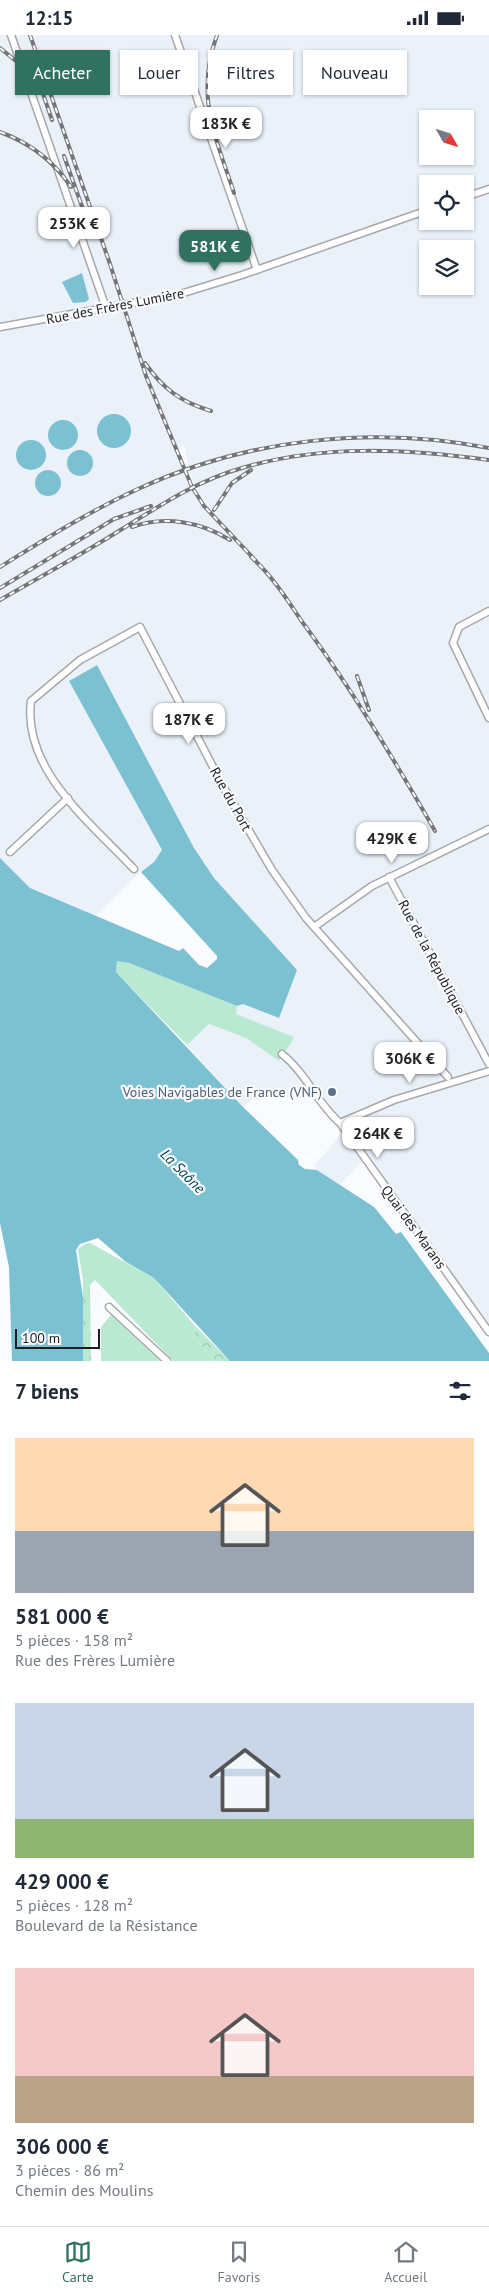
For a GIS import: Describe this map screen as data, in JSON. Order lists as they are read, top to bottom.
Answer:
{
  "streets": {
    "street": [
      "Rue des Frères Lumière",
      "Rue du Port",
      "Rue de la République",
      "Quai des Marans"
    ]
  },
  "water": ["La Saône"],
  "places": ["Voies Navigables de France (VNF)"],
  "scale_bar": "100 m",
  "north": "bottom right",
  "page": {
    "status": "12:15",
    "chip": [
      "Acheter",
      "Louer",
      "Filtres",
      "Nouveau"
    ],
    "price": [
      "183K €",
      "253K €",
      "581K €",
      "187K €",
      "429K €",
      "306K €",
      "264K €"
    ],
    "scale": "100 m",
    "heading": "7 biens",
    "list": [
      {
        "name": "581 000 €",
        "note": "5 pièces · 158 m² · Rue des Frères Lumière"
      },
      {
        "name": "429 000 €",
        "note": "5 pièces · 128 m² · Boulevard de la Résistance"
      },
      {
        "name": "306 000 €",
        "note": "3 pièces · 86 m² · Chemin des Moulins"
      }
    ],
    "tabs": ["Carte", "Favoris", "Accueil"]
  }
}
